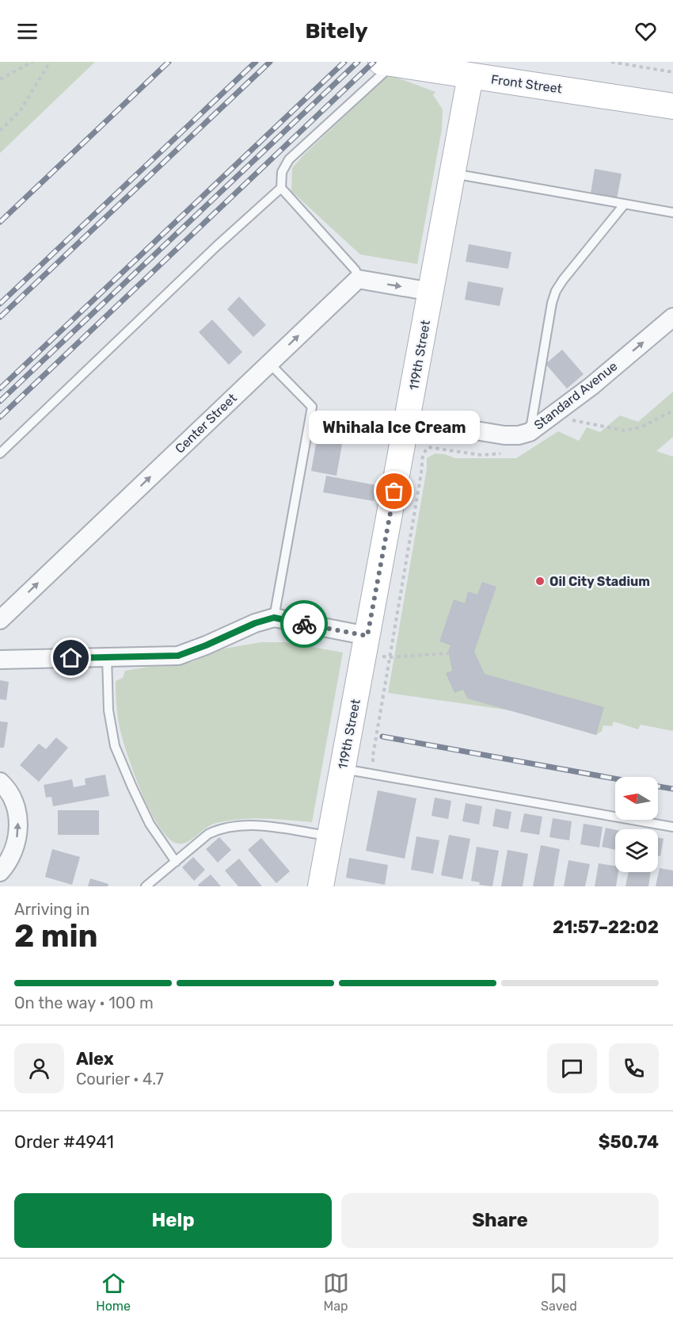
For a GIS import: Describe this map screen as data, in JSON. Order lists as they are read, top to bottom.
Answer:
{
  "streets": {
    "street": [
      "Front Street",
      "119th Street",
      "Standard Avenue",
      "Center Street"
    ]
  },
  "crossings": [
    ["Front Street", "119th Street"],
    ["119th Street", "Standard Avenue"]
  ],
  "one_way": ["Standard Avenue", "Center Street"],
  "places": ["Whihala Ice Cream", "Oil City Stadium"],
  "north": "left",
  "page": {
    "header": "Bitely",
    "bubble": "Whihala Ice Cream",
    "heading": ["2 min", "Arriving in", "21:57–22:02"],
    "panel": [
      "Alex",
      "Courier · 4.7",
      "Order #4941",
      "$50.74"
    ],
    "bar": "On the way · 100 m",
    "buttons": ["Help", "Share"],
    "tabs": ["Home", "Map", "Saved"]
  }
}
